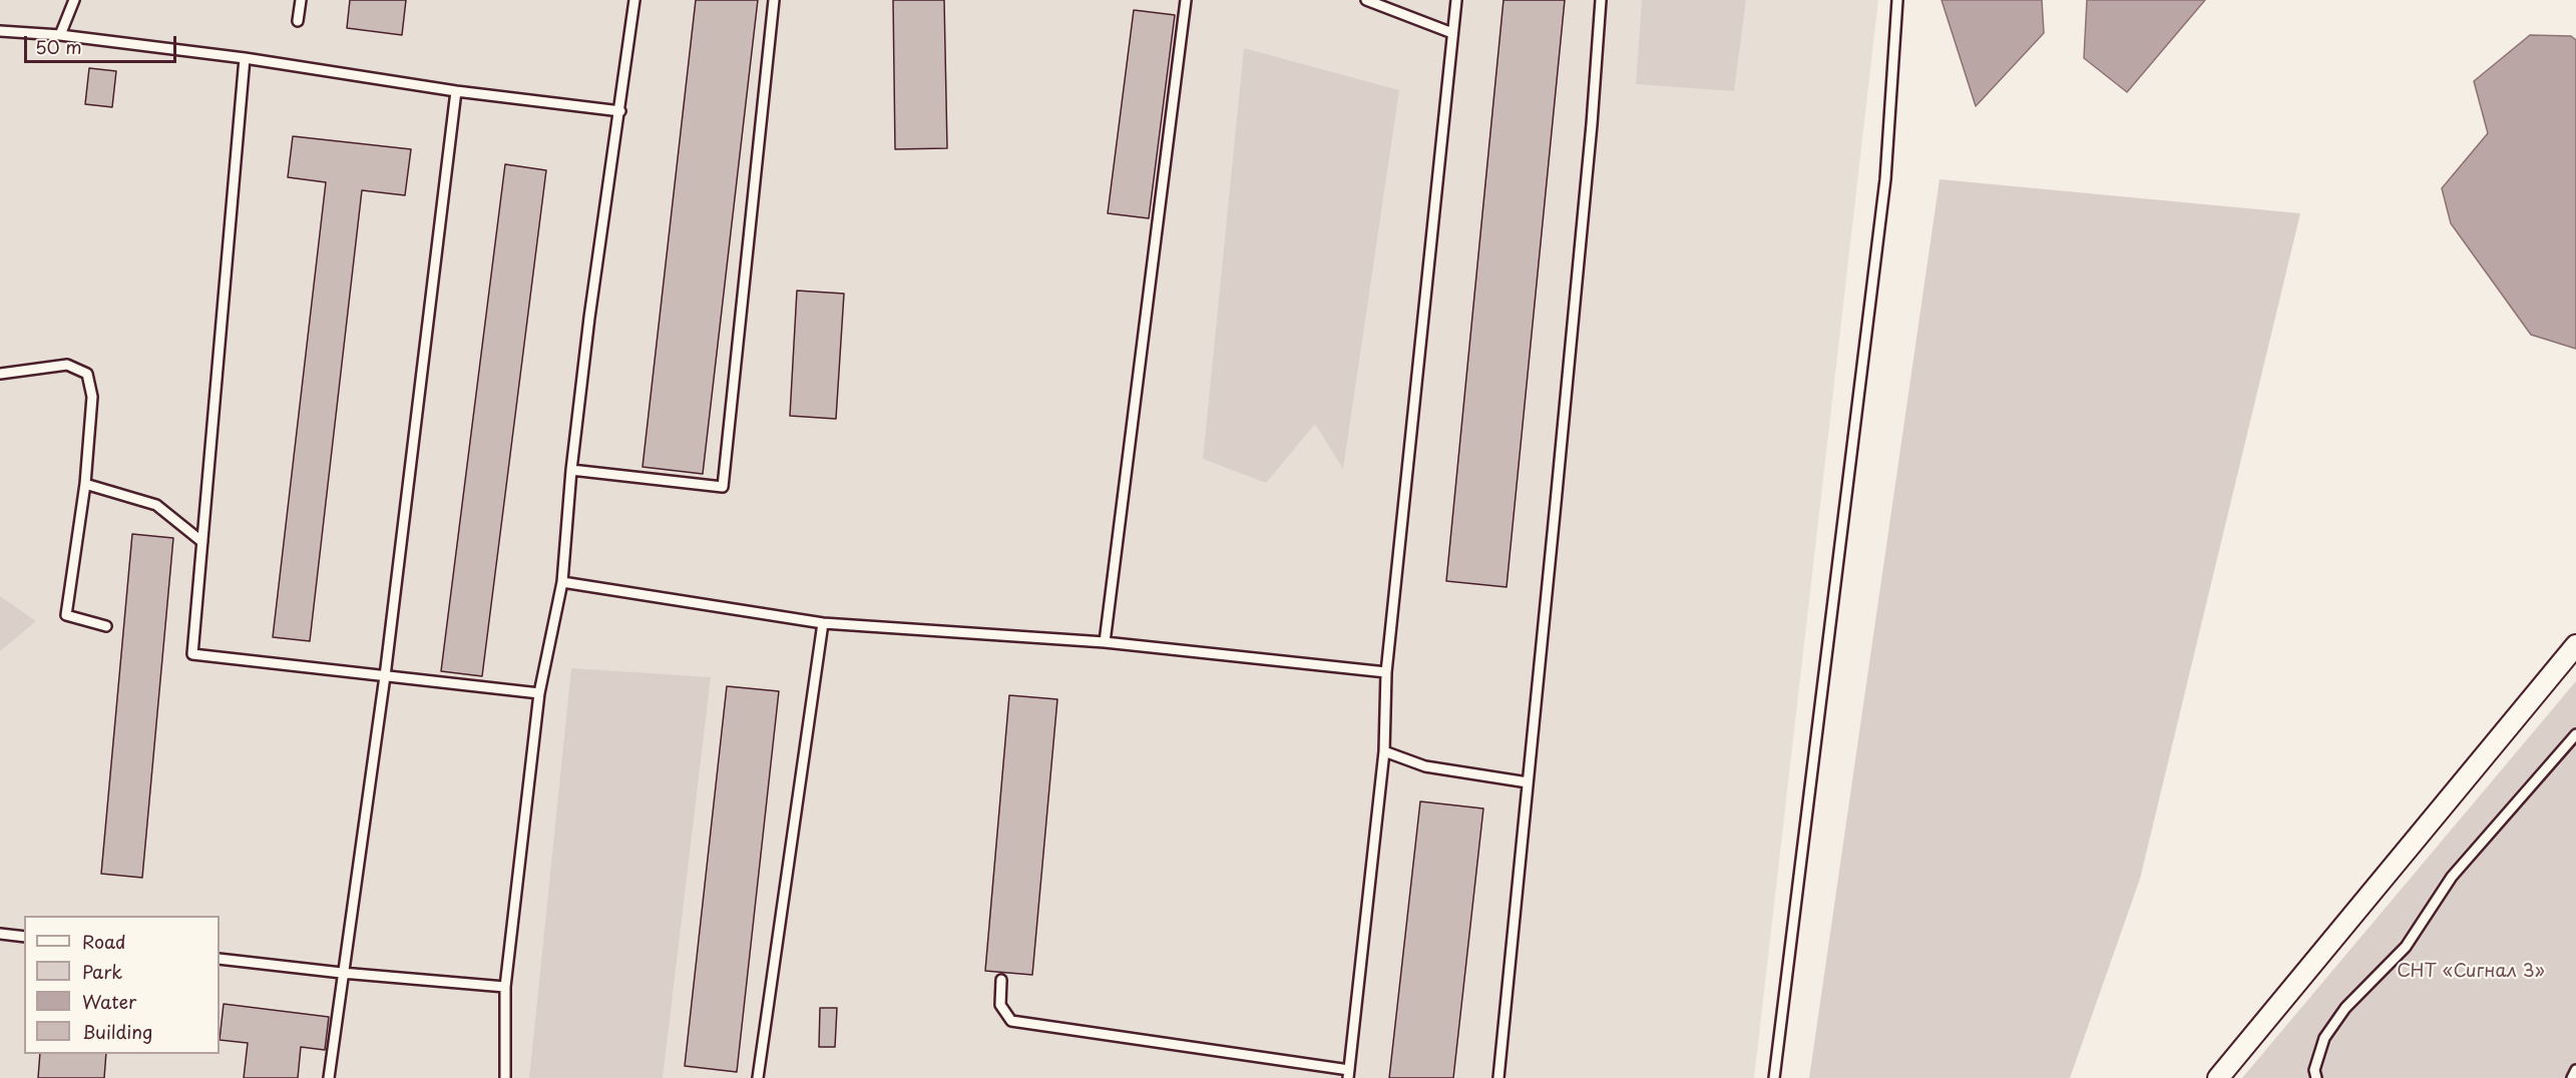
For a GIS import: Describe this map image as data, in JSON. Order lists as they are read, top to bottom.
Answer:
{
  "parks": ["СНТ «Сигнал 3»"],
  "legend": [
    "Road",
    "Park",
    "Water",
    "Building"
  ],
  "scale_bar": "50 m"
}
